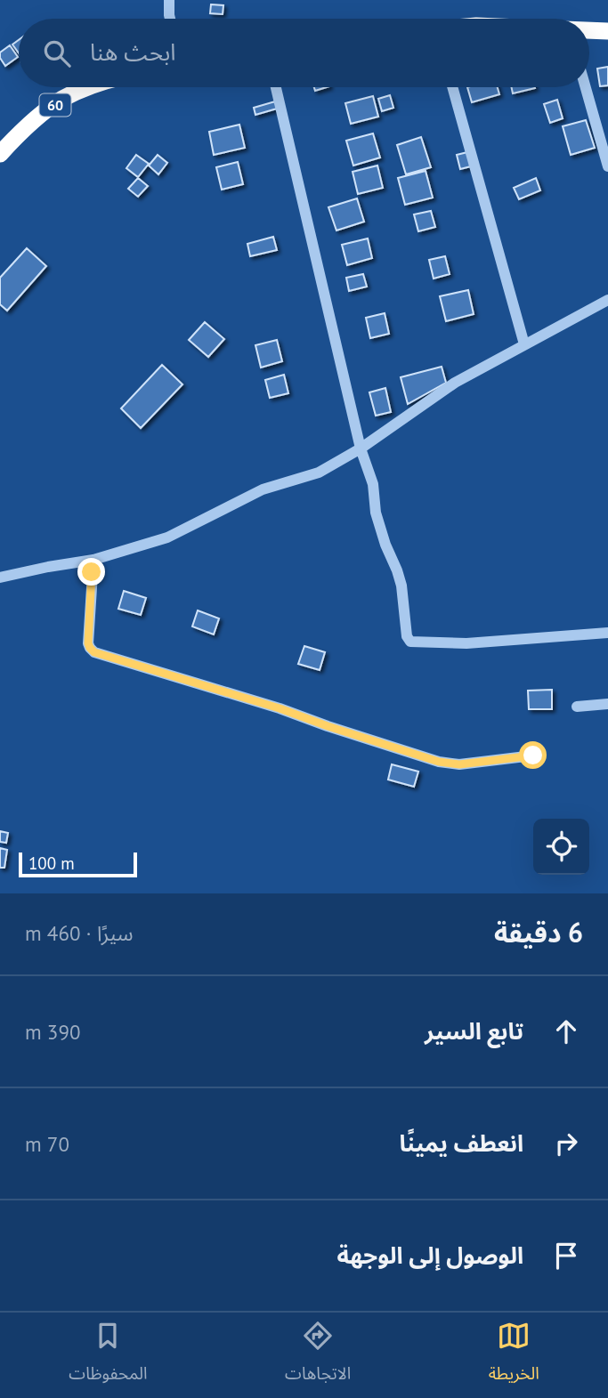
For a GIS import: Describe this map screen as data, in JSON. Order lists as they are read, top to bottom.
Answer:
{
  "streets": {
    "highway": ["60"]
  },
  "scale_bar": "100 m",
  "page": {
    "search": "ابحث هنا",
    "scale": "100 m",
    "heading": ["6 دقيقة", "سيرًا · 460 m"],
    "list": [
      ["تابع السير", "390 m"],
      ["انعطف يمينًا", "70 m"],
      "الوصول إلى الوجهة"
    ],
    "nav": ["الخريطة", "الاتجاهات", "المحفوظات"]
  }
}
